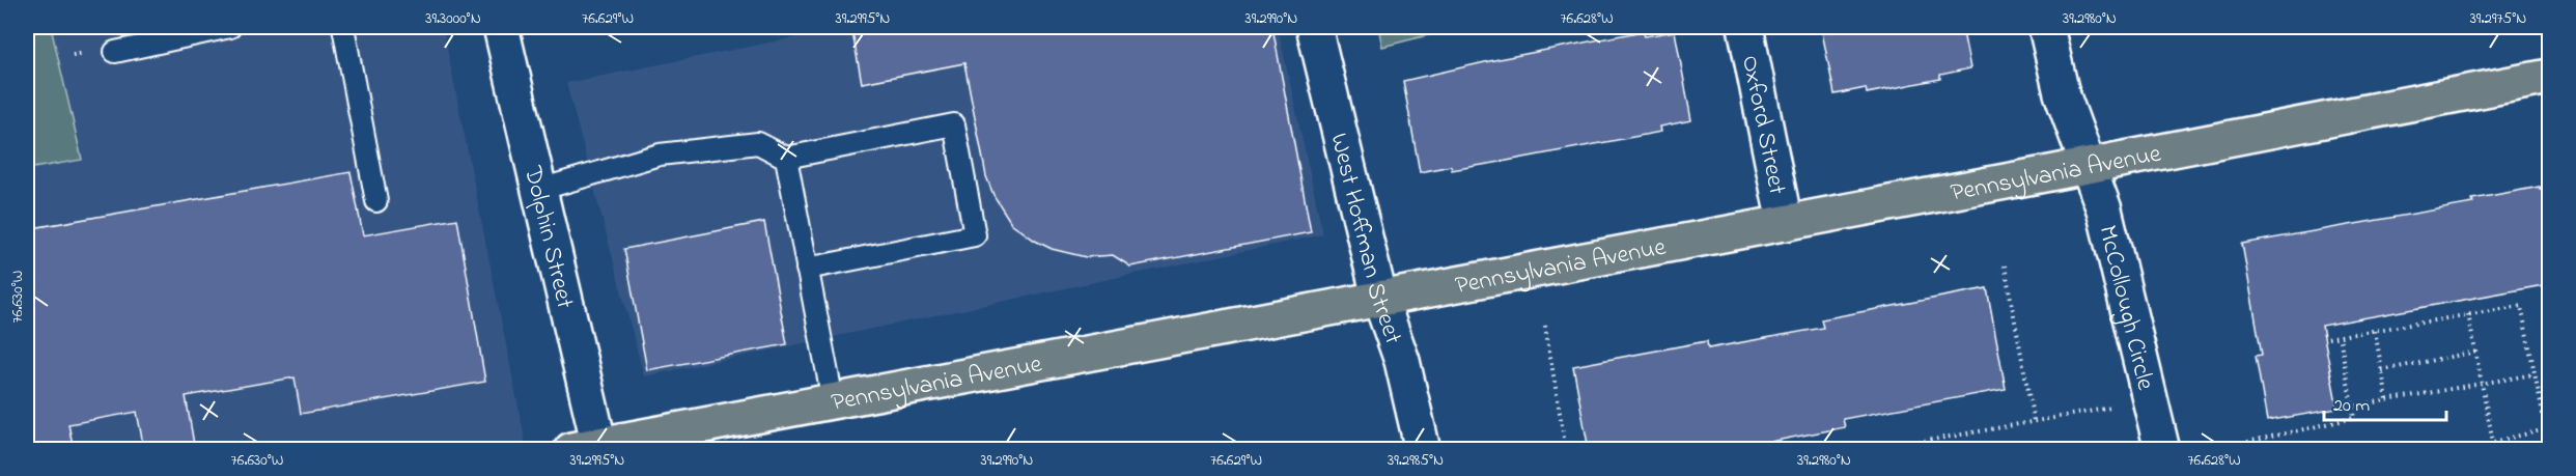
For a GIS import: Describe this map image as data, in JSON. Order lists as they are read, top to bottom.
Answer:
{
  "streets": {
    "main road": ["Pennsylvania Avenue"],
    "street": [
      "Oxford Street",
      "Dolphin Street",
      "West Hoffman Street",
      "McCollough Circle"
    ]
  },
  "crossings": [
    ["Oxford Street", "Pennsylvania Avenue"],
    ["Pennsylvania Avenue", "Dolphin Street"],
    ["Pennsylvania Avenue", "West Hoffman Street"],
    ["Pennsylvania Avenue", "McCollough Circle"]
  ],
  "scale_bar": "20 m",
  "coordinates": [
    "39.3000°N",
    "76.629°W",
    "39.2995°N",
    "39.2990°N",
    "76.628°W",
    "39.2980°N",
    "39.2975°N",
    "76.630°W",
    "39.2985°N"
  ]
}
